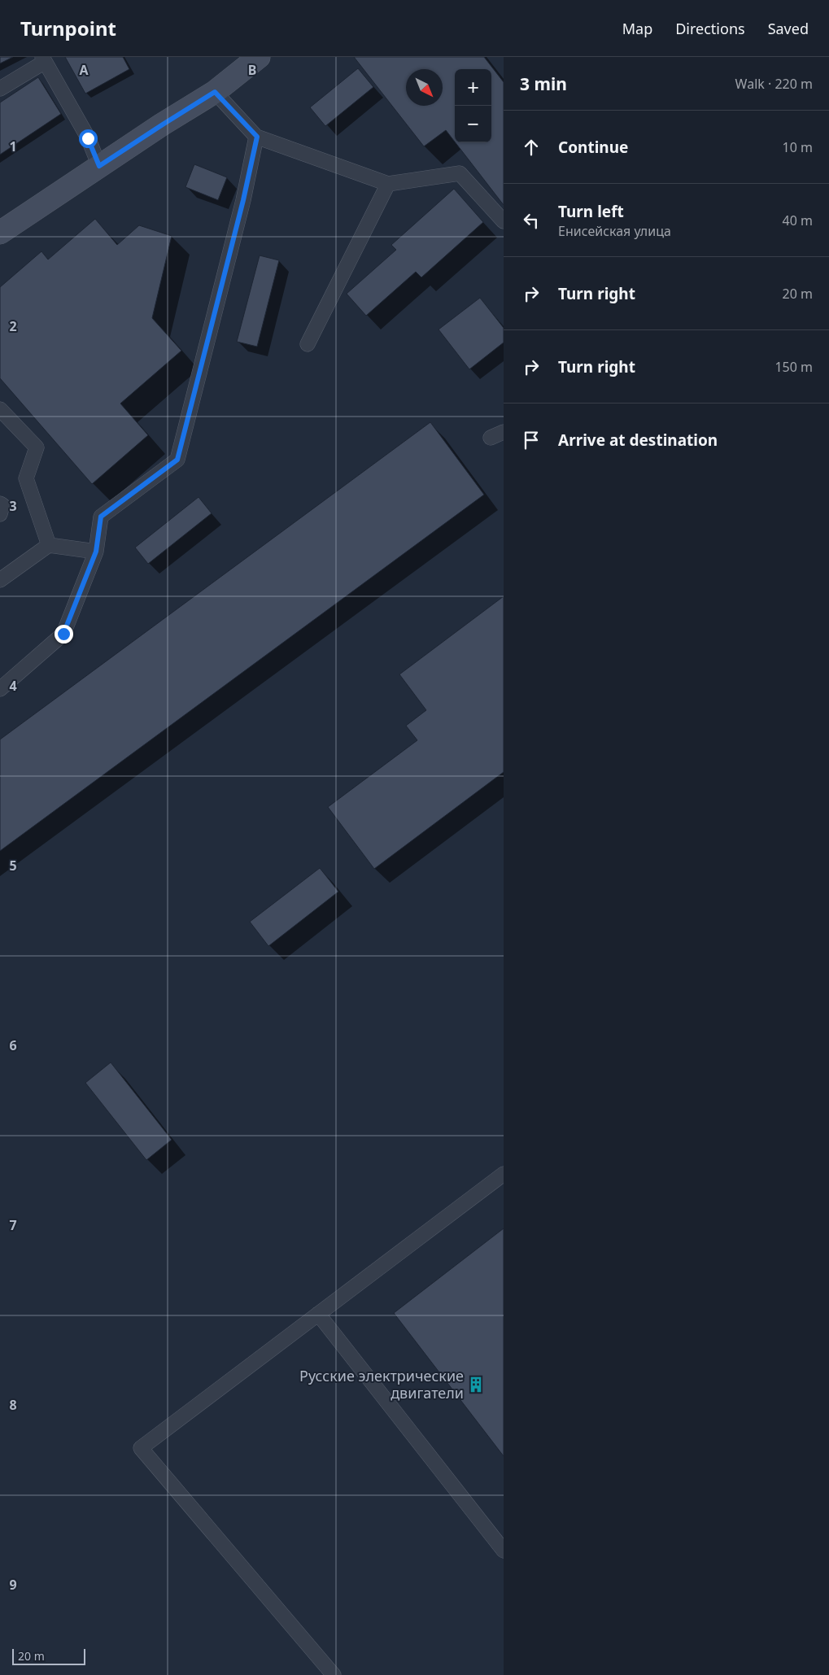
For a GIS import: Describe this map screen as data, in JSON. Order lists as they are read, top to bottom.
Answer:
{
  "places": {
    "building": ["Русские электрические двигатели"]
  },
  "scale_bar": "20 m",
  "north": "bottom right",
  "page": {
    "header": "Turnpoint",
    "nav": ["Map", "Directions", "Saved"],
    "heading": ["3 min", "Walk · 220 m"],
    "map_buttons": ["+", "−"],
    "list": [
      ["Continue", "10 m"],
      ["Turn left", "Енисейская улица", "40 m"],
      ["Turn right", "20 m"],
      ["Turn right", "150 m"],
      "Arrive at destination"
    ],
    "scale": "20 m"
  },
  "grid": {
    "columns": ["A", "B"],
    "rows": [
      "1",
      "2",
      "3",
      "4",
      "5",
      "6",
      "7",
      "8",
      "9"
    ]
  }
}
